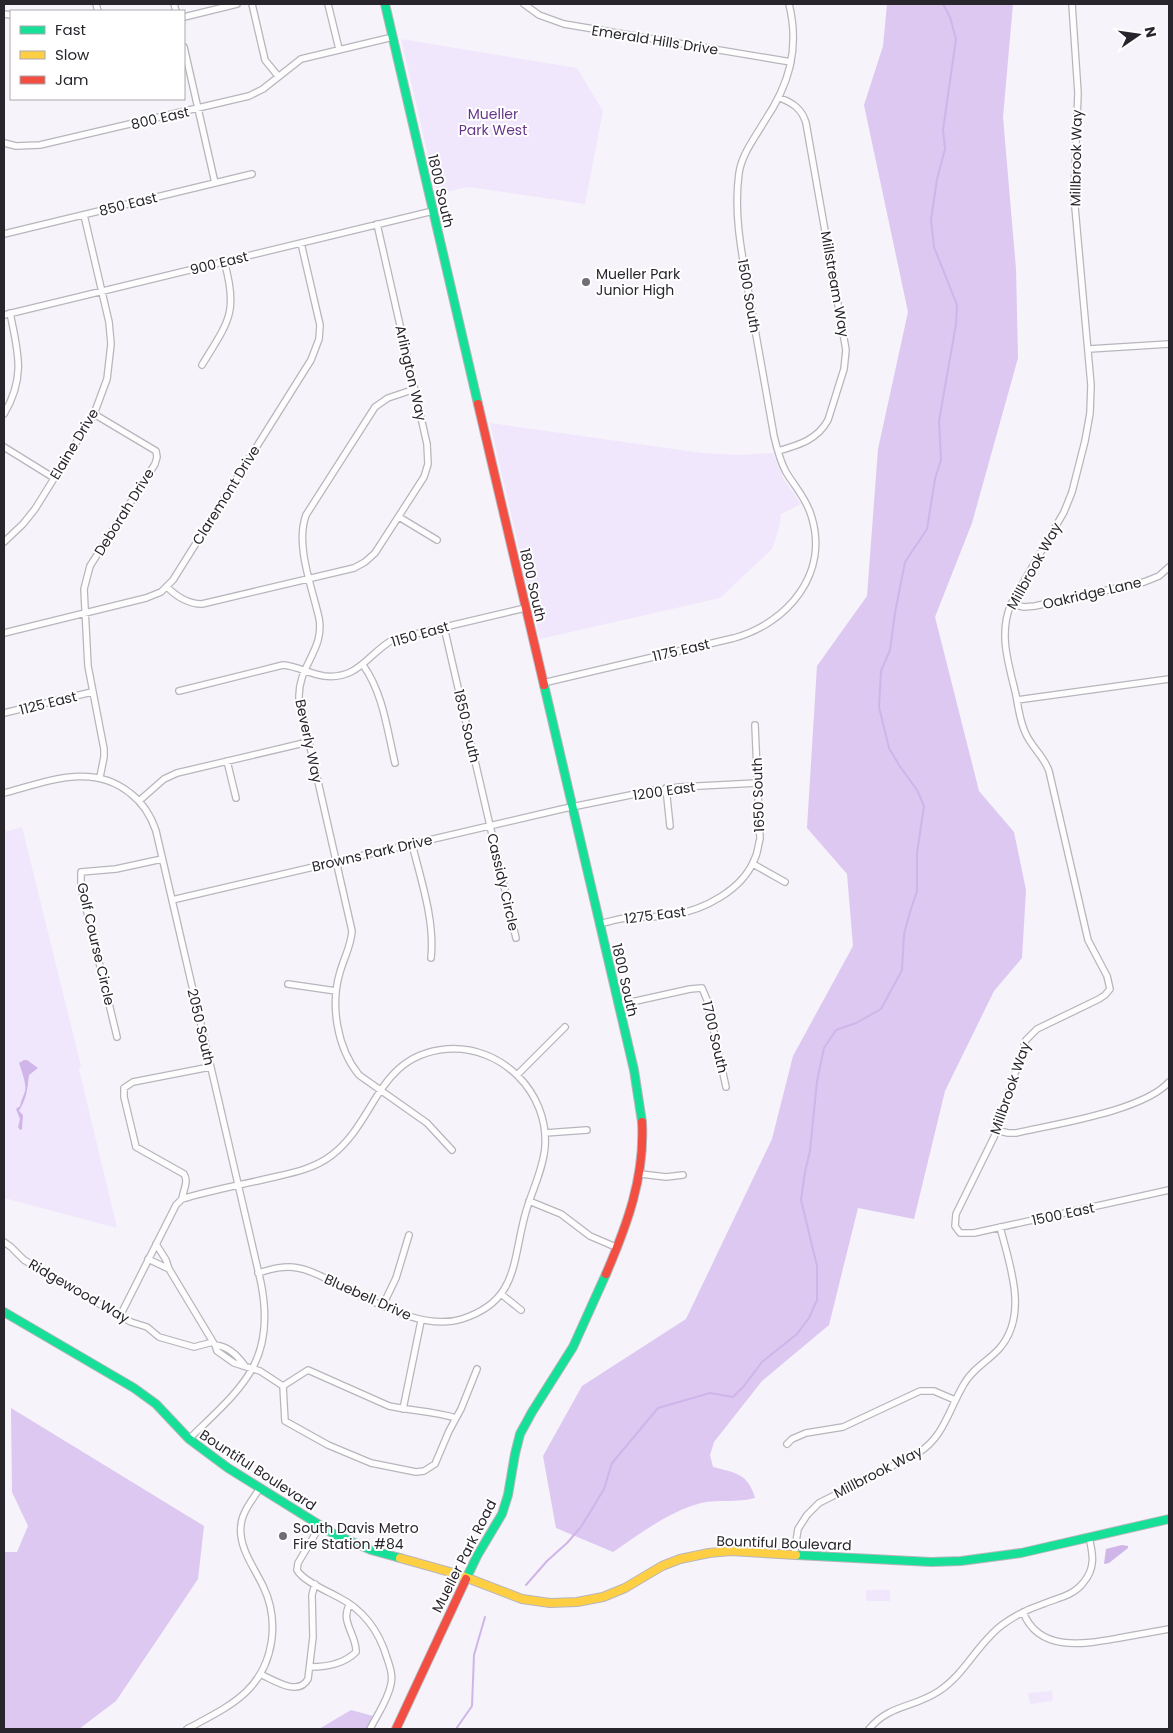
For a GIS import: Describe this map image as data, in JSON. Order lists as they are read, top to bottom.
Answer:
{
  "streets": {
    "main road": ["1800 South", "Bountiful Boulevard", "Mueller Park Road"],
    "street": [
      "Emerald Hills Drive",
      "800 East",
      "Millbrook Way",
      "850 East",
      "900 East",
      "Millstream Way",
      "1500 South",
      "Arlington Way",
      "Elaine Drive",
      "Claremont Drive",
      "Deborah Drive",
      "Oakridge Lane",
      "1150 East",
      "1175 East",
      "1125 East",
      "1850 South",
      "Beverly Way",
      "1200 East",
      "1650 South",
      "Browns Park Drive",
      "Cassidy Circle",
      "1275 East",
      "Golf Course Circle",
      "2050 South",
      "1700 South",
      "1500 East",
      "Ridgewood Way",
      "Bluebell Drive"
    ]
  },
  "crossings": [
    ["Emerald Hills Drive", "1500 South"],
    ["800 East", "1800 South"],
    ["Millbrook Way", "Oakridge Lane"],
    ["Millbrook Way", "1500 East"],
    ["Millbrook Way", "Bountiful Boulevard"],
    ["1800 South", "900 East"],
    ["1800 South", "1150 East"],
    ["1800 South", "1175 East"],
    ["1800 South", "1200 East"],
    ["1800 South", "Browns Park Drive"],
    ["1800 South", "1275 East"],
    ["1800 South", "1700 South"],
    ["1800 South", "Mueller Park Road"],
    ["850 East", "Elaine Drive"],
    ["900 East", "Arlington Way"],
    ["900 East", "Elaine Drive"],
    ["900 East", "Claremont Drive"],
    ["Millstream Way", "1500 South"],
    ["1500 South", "1175 East"],
    ["Arlington Way", "Claremont Drive"],
    ["Arlington Way", "Beverly Way"],
    ["Elaine Drive", "Deborah Drive"],
    ["Claremont Drive", "Deborah Drive"],
    ["1150 East", "1850 South"],
    ["1150 East", "Beverly Way"],
    ["1850 South", "Browns Park Drive"],
    ["1850 South", "Cassidy Circle"],
    ["Beverly Way", "Browns Park Drive"],
    ["1200 East", "1650 South"],
    ["1200 East", "Browns Park Drive"],
    ["1650 South", "1275 East"],
    ["Browns Park Drive", "Cassidy Circle"],
    ["Browns Park Drive", "2050 South"],
    ["Golf Course Circle", "2050 South"],
    ["2050 South", "Bluebell Drive"],
    ["2050 South", "Bountiful Boulevard"],
    ["Bountiful Boulevard", "Mueller Park Road"]
  ],
  "parks": ["Mueller Park West"],
  "places": ["Mueller Park Junior High", "South Davis Metro Fire Station #84"],
  "legend": ["Fast", "Slow", "Jam"],
  "north": "right"
}
